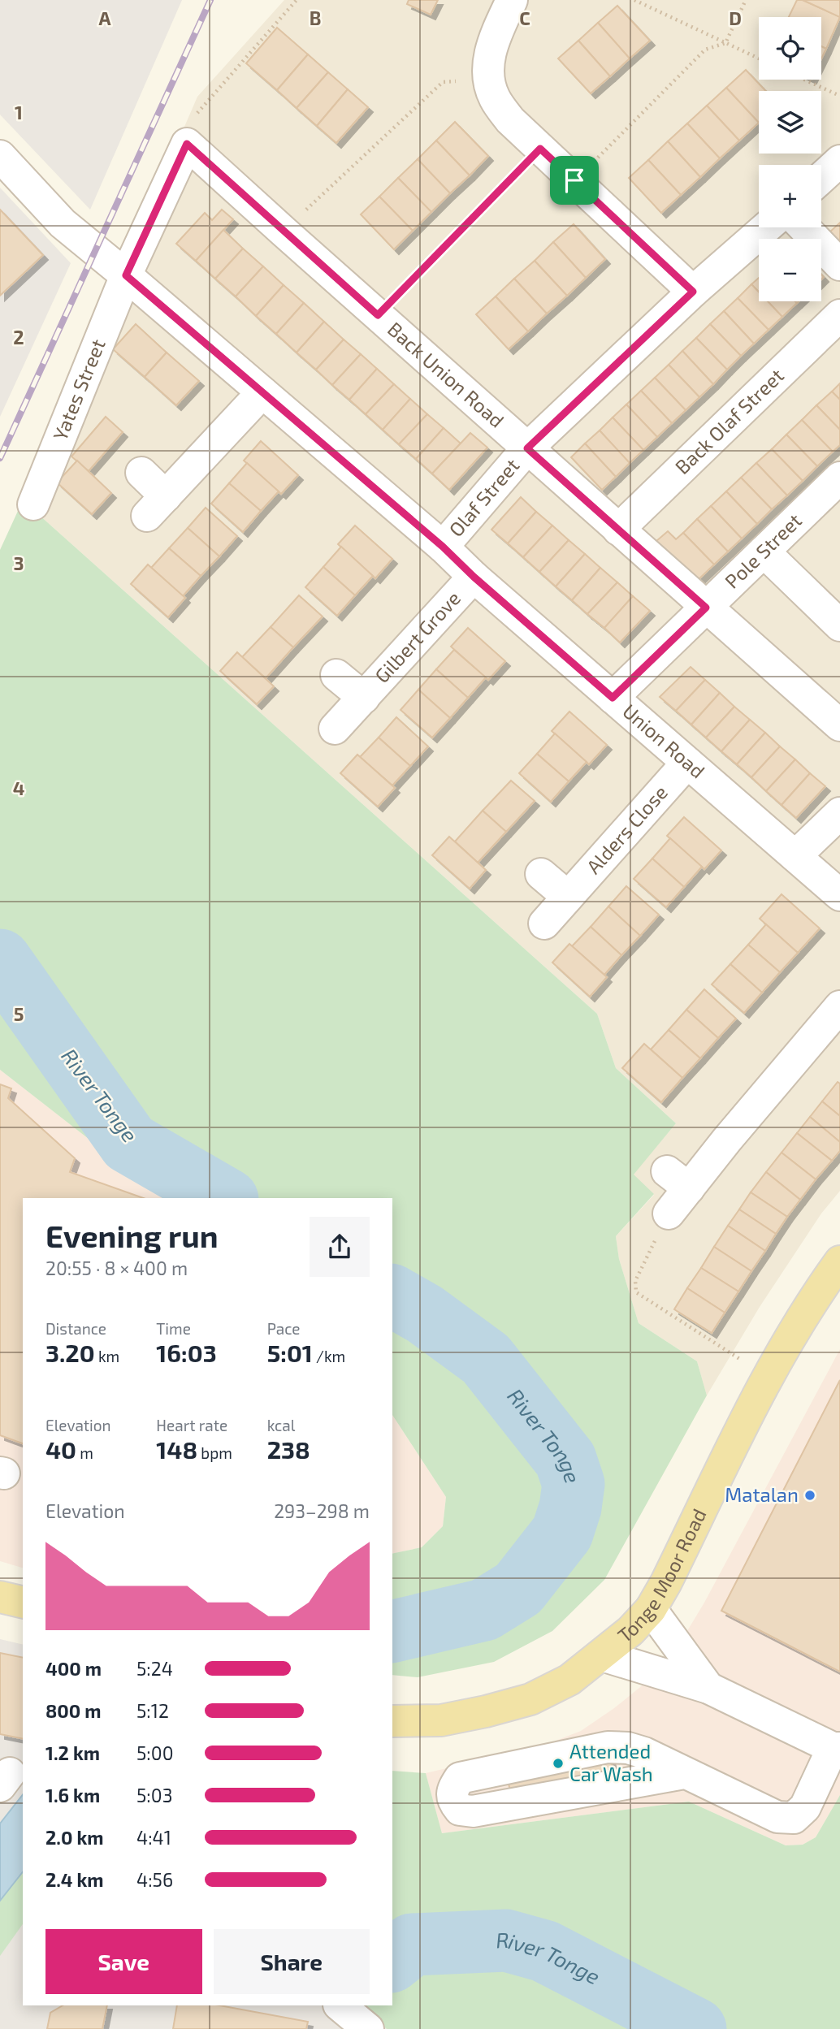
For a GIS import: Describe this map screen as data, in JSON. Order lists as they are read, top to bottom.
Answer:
{
  "streets": {
    "main road": ["Tonge Moor Road"],
    "street": [
      "Back Union Road",
      "Yates Street",
      "Back Olaf Street",
      "Olaf Street",
      "Pole Street",
      "Gilbert Grove",
      "Union Road",
      "Alders Close"
    ]
  },
  "crossings": [
    ["Back Union Road", "Back Olaf Street"],
    ["Back Union Road", "Olaf Street"],
    ["Back Union Road", "Pole Street"],
    ["Yates Street", "Union Road"],
    ["Olaf Street", "Union Road"],
    ["Pole Street", "Union Road"],
    ["Gilbert Grove", "Union Road"],
    ["Union Road", "Alders Close"]
  ],
  "water": ["River Tonge"],
  "places": ["Matalan", "Attended Car Wash"],
  "page": {
    "map_buttons": ["+", "−"],
    "heading": ["Evening run", "20:55 · 8 × 400 m"],
    "stats": [
      ["Distance", "3.20 km"],
      ["Time", "16:03"],
      ["Pace", "5:01 /km"],
      ["Elevation", "40 m"],
      ["Heart rate", "148 bpm"],
      ["kcal", "238"]
    ],
    "chart": ["Elevation", "293–298 m"],
    "list": [
      {
        "name": "400 m",
        "note": "5:24"
      },
      {
        "name": "800 m",
        "note": "5:12"
      },
      {
        "name": "1.2 km",
        "note": "5:00"
      },
      {
        "name": "1.6 km",
        "note": "5:03"
      },
      {
        "name": "2.0 km",
        "note": "4:41"
      },
      {
        "name": "2.4 km",
        "note": "4:56"
      }
    ],
    "buttons": ["Save", "Share"]
  },
  "grid": {
    "columns": [
      "A",
      "B",
      "C",
      "D"
    ],
    "rows": [
      "1",
      "2",
      "3",
      "4",
      "5"
    ]
  }
}
